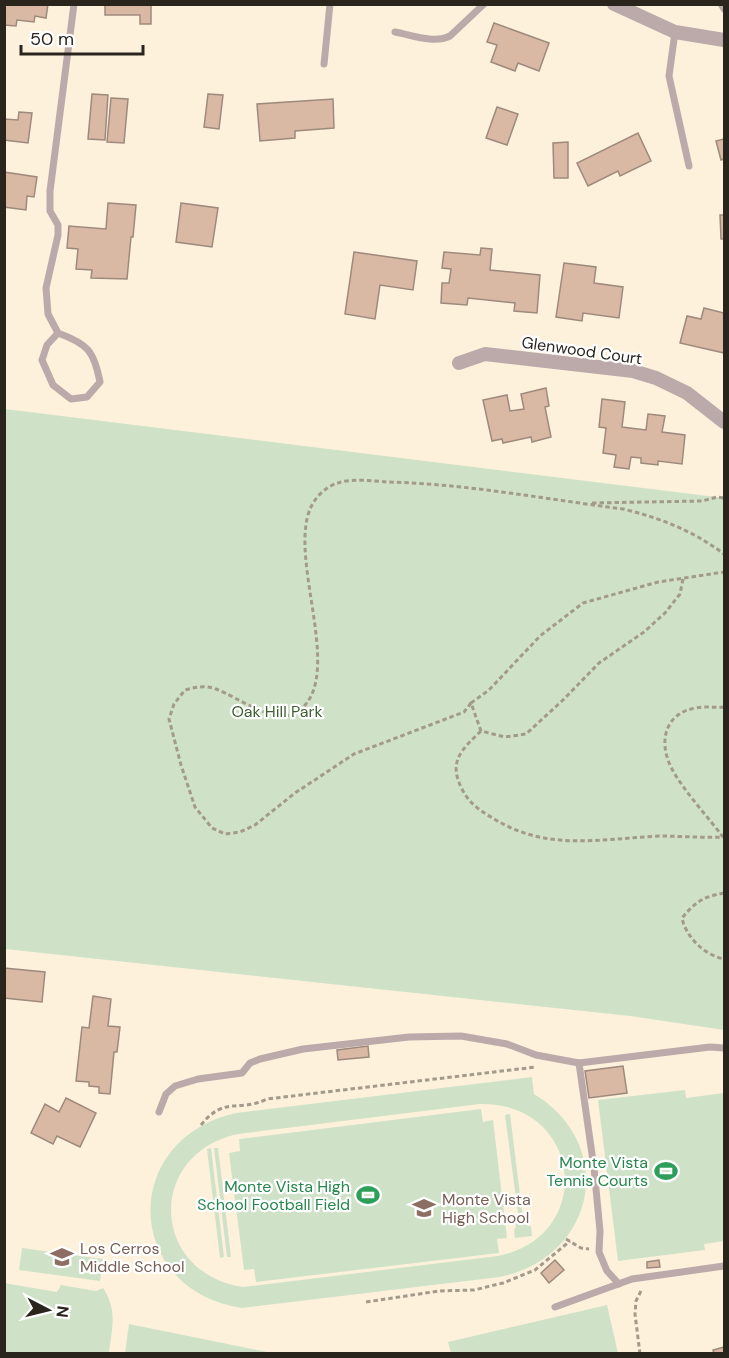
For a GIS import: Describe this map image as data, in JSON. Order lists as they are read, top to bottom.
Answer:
{
  "streets": {
    "street": ["Glenwood Court"]
  },
  "parks": ["Oak Hill Park"],
  "places": {
    "sports": ["Monte Vista Tennis Courts", "Monte Vista High School Football Field"],
    "school or university": ["Monte Vista High School", "Los Cerros Middle School"]
  },
  "scale_bar": "50 m",
  "north": "right"
}
